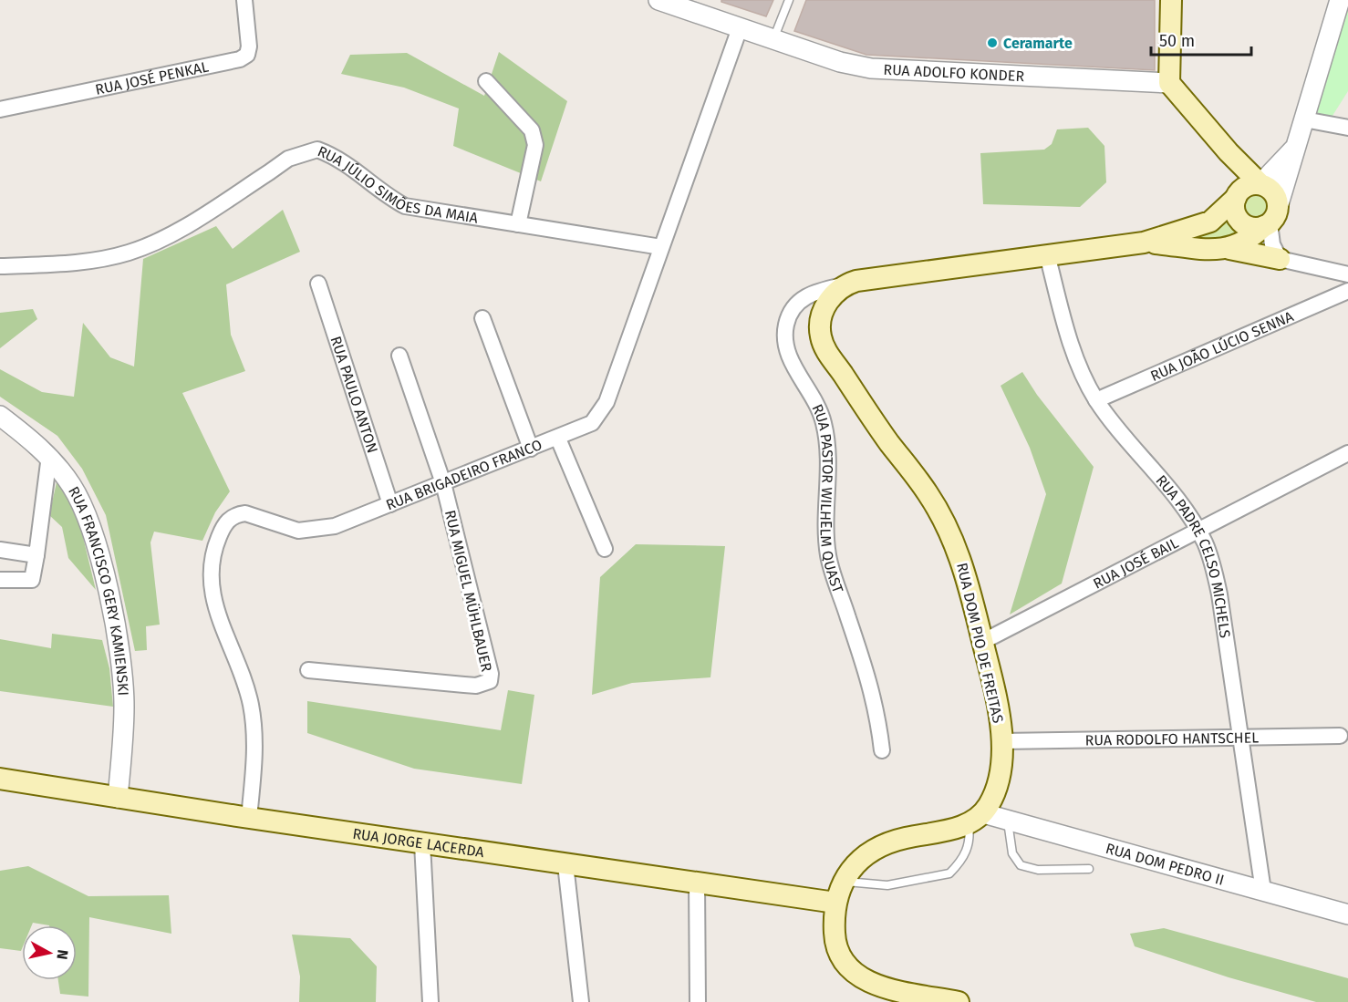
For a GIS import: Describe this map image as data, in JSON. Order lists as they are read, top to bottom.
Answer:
{
  "streets": {
    "main road": ["RUA DOM PIO DE FREITAS", "RUA JORGE LACERDA"],
    "street": [
      "RUA ADOLFO KONDER",
      "RUA JOSÉ PENKAL",
      "RUA JÚLIO SIMÕES DA MAIA",
      "RUA JOÃO LÚCIO SENNA",
      "RUA PAULO ANTON",
      "RUA BRIGADEIRO FRANCO",
      "RUA PASTOR WILHELM QUAST",
      "RUA PADRE CELSO MICHELS",
      "RUA JOSÉ BAIL",
      "RUA MIGUEL MÜHLBAUER",
      "RUA FRANCISCO GERY KAMIENSKI",
      "RUA RODOLFO HANTSCHEL",
      "RUA DOM PEDRO II"
    ]
  },
  "crossings": [
    ["RUA ADOLFO KONDER", "RUA BRIGADEIRO FRANCO"],
    ["RUA JÚLIO SIMÕES DA MAIA", "RUA BRIGADEIRO FRANCO"],
    ["RUA JOÃO LÚCIO SENNA", "RUA PADRE CELSO MICHELS"],
    ["RUA PAULO ANTON", "RUA BRIGADEIRO FRANCO"],
    ["RUA BRIGADEIRO FRANCO", "RUA MIGUEL MÜHLBAUER"],
    ["RUA BRIGADEIRO FRANCO", "RUA JORGE LACERDA"],
    ["RUA PASTOR WILHELM QUAST", "RUA DOM PIO DE FREITAS"],
    ["RUA PADRE CELSO MICHELS", "RUA JOSÉ BAIL"],
    ["RUA PADRE CELSO MICHELS", "RUA RODOLFO HANTSCHEL"],
    ["RUA PADRE CELSO MICHELS", "RUA DOM PEDRO II"],
    ["RUA JOSÉ BAIL", "RUA DOM PIO DE FREITAS"],
    ["RUA FRANCISCO GERY KAMIENSKI", "RUA JORGE LACERDA"],
    ["RUA DOM PIO DE FREITAS", "RUA RODOLFO HANTSCHEL"],
    ["RUA DOM PIO DE FREITAS", "RUA DOM PEDRO II"]
  ],
  "places": ["Ceramarte"],
  "scale_bar": "50 m",
  "north": "right"
}
